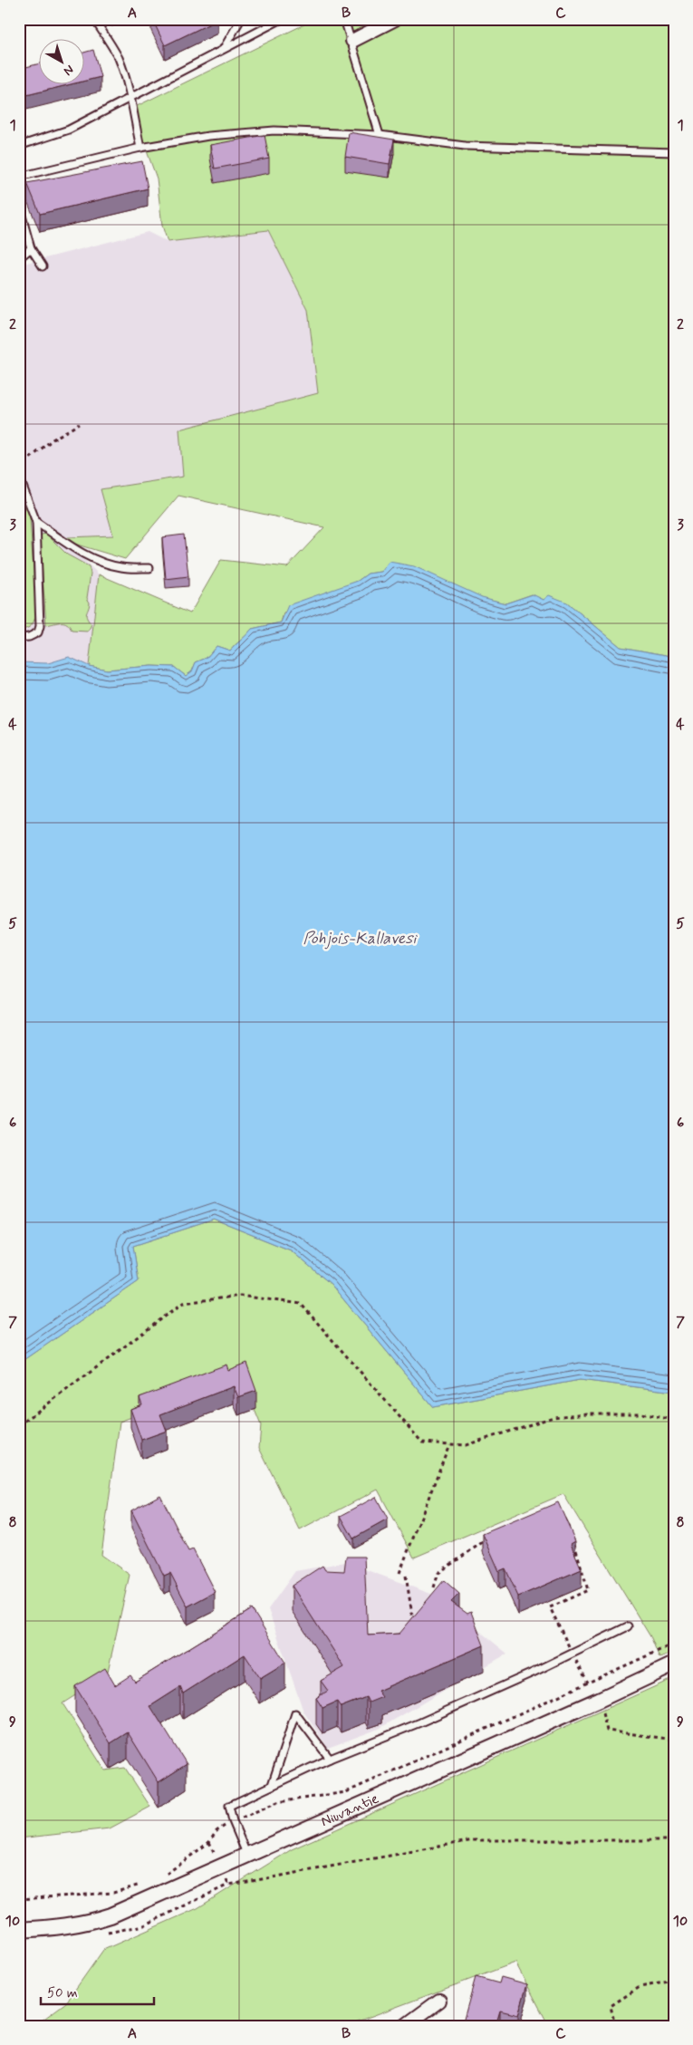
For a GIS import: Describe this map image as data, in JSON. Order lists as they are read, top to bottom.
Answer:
{
  "streets": {
    "street": ["Niuvantie"]
  },
  "water": ["Pohjois-Kallavesi"],
  "scale_bar": "50 m",
  "north": "bottom right",
  "grid": {
    "columns": ["A", "B", "C"],
    "rows": [
      "1",
      "2",
      "3",
      "4",
      "5",
      "6",
      "7",
      "8",
      "9",
      "10"
    ]
  }
}
